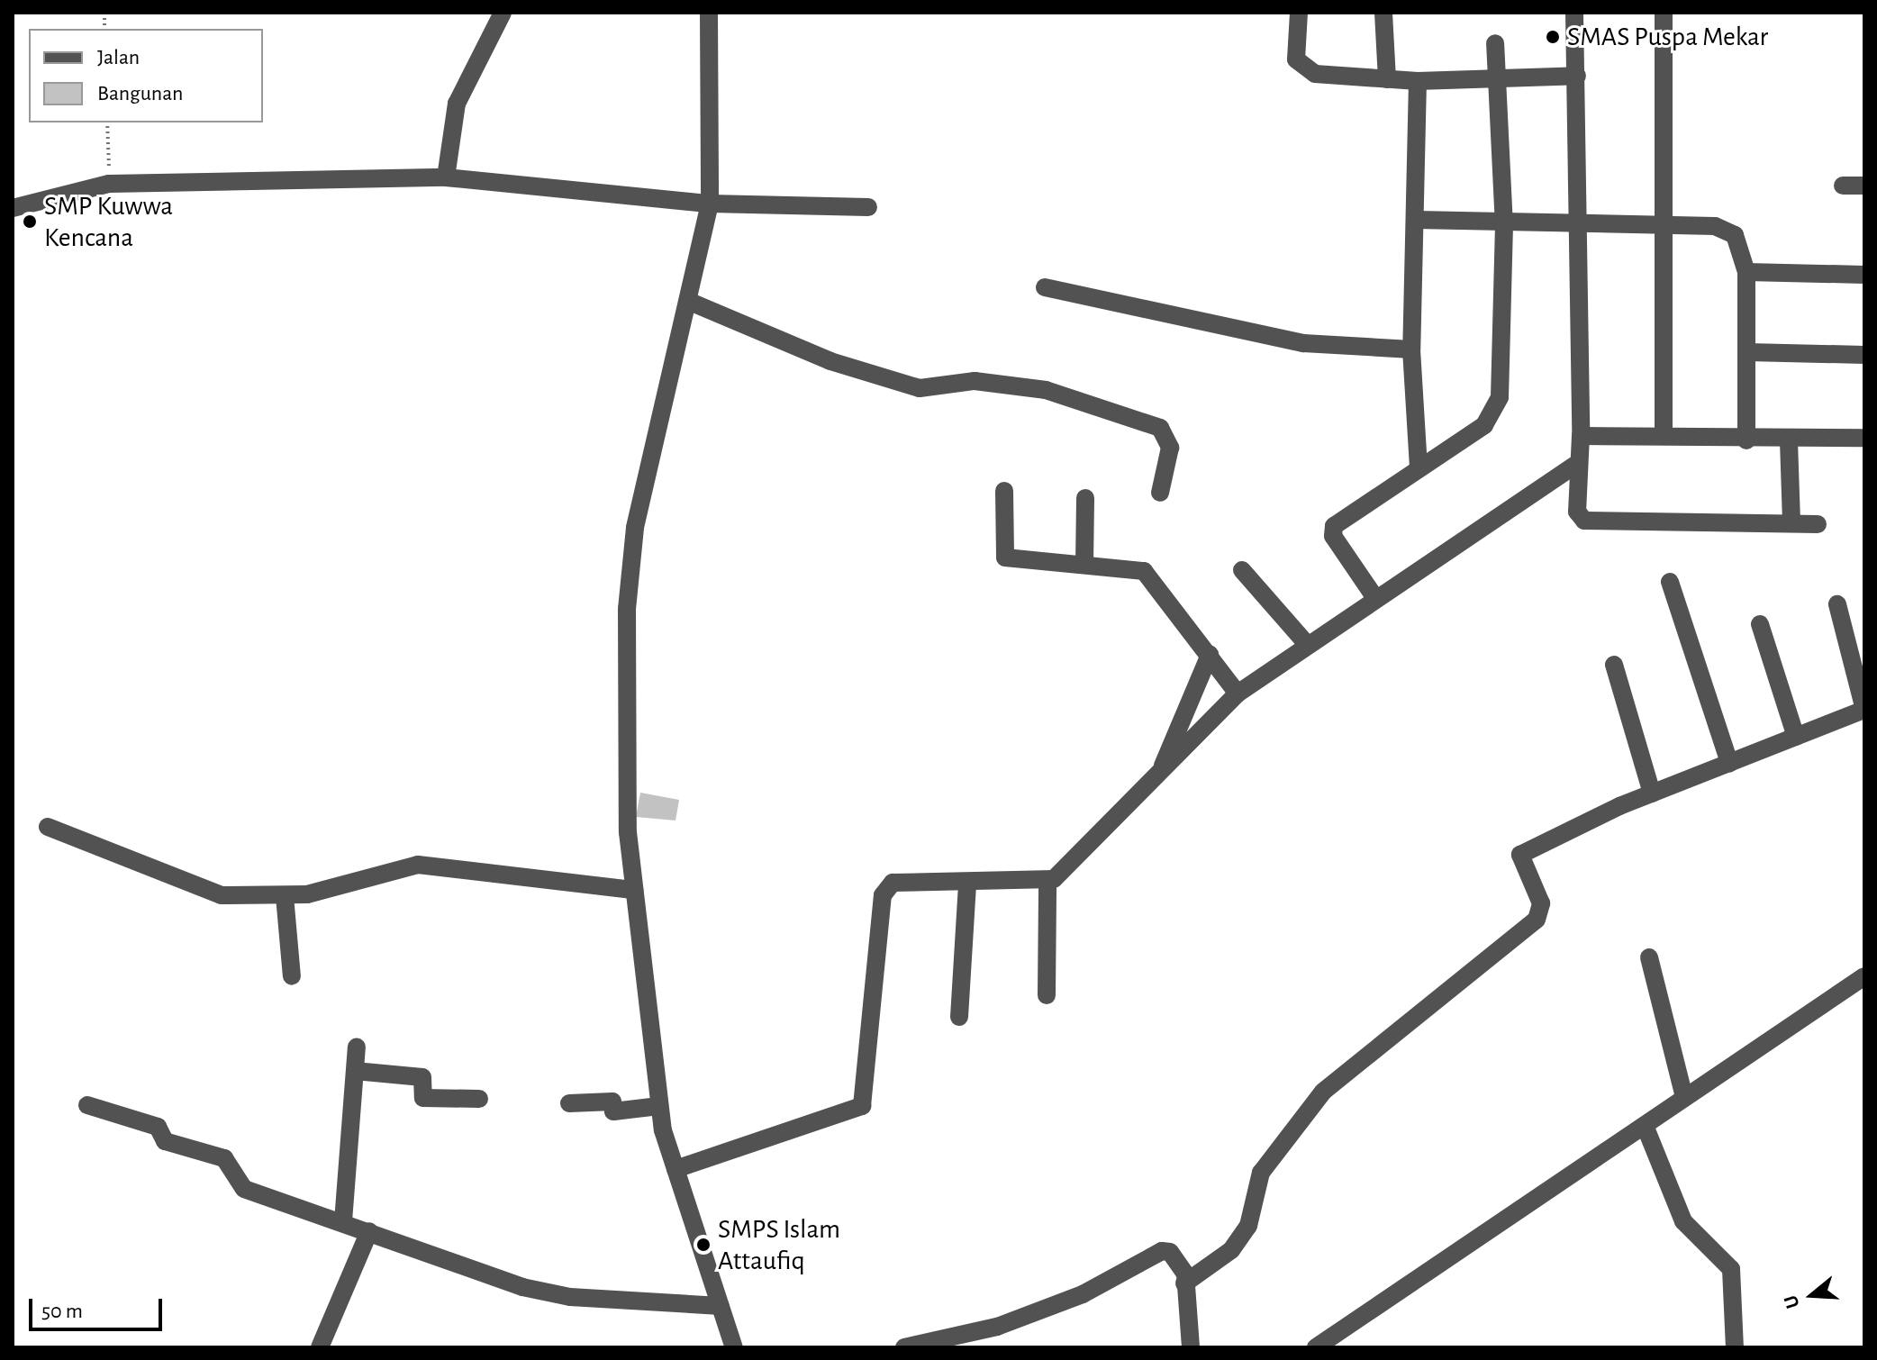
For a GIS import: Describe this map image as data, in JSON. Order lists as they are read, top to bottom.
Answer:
{
  "places": ["SMAS Puspa Mekar", "SMP Kuwwa Kencana", "SMPS Islam Attaufiq"],
  "legend": ["Jalan", "Bangunan"],
  "scale_bar": "50 m",
  "north": "left"
}
